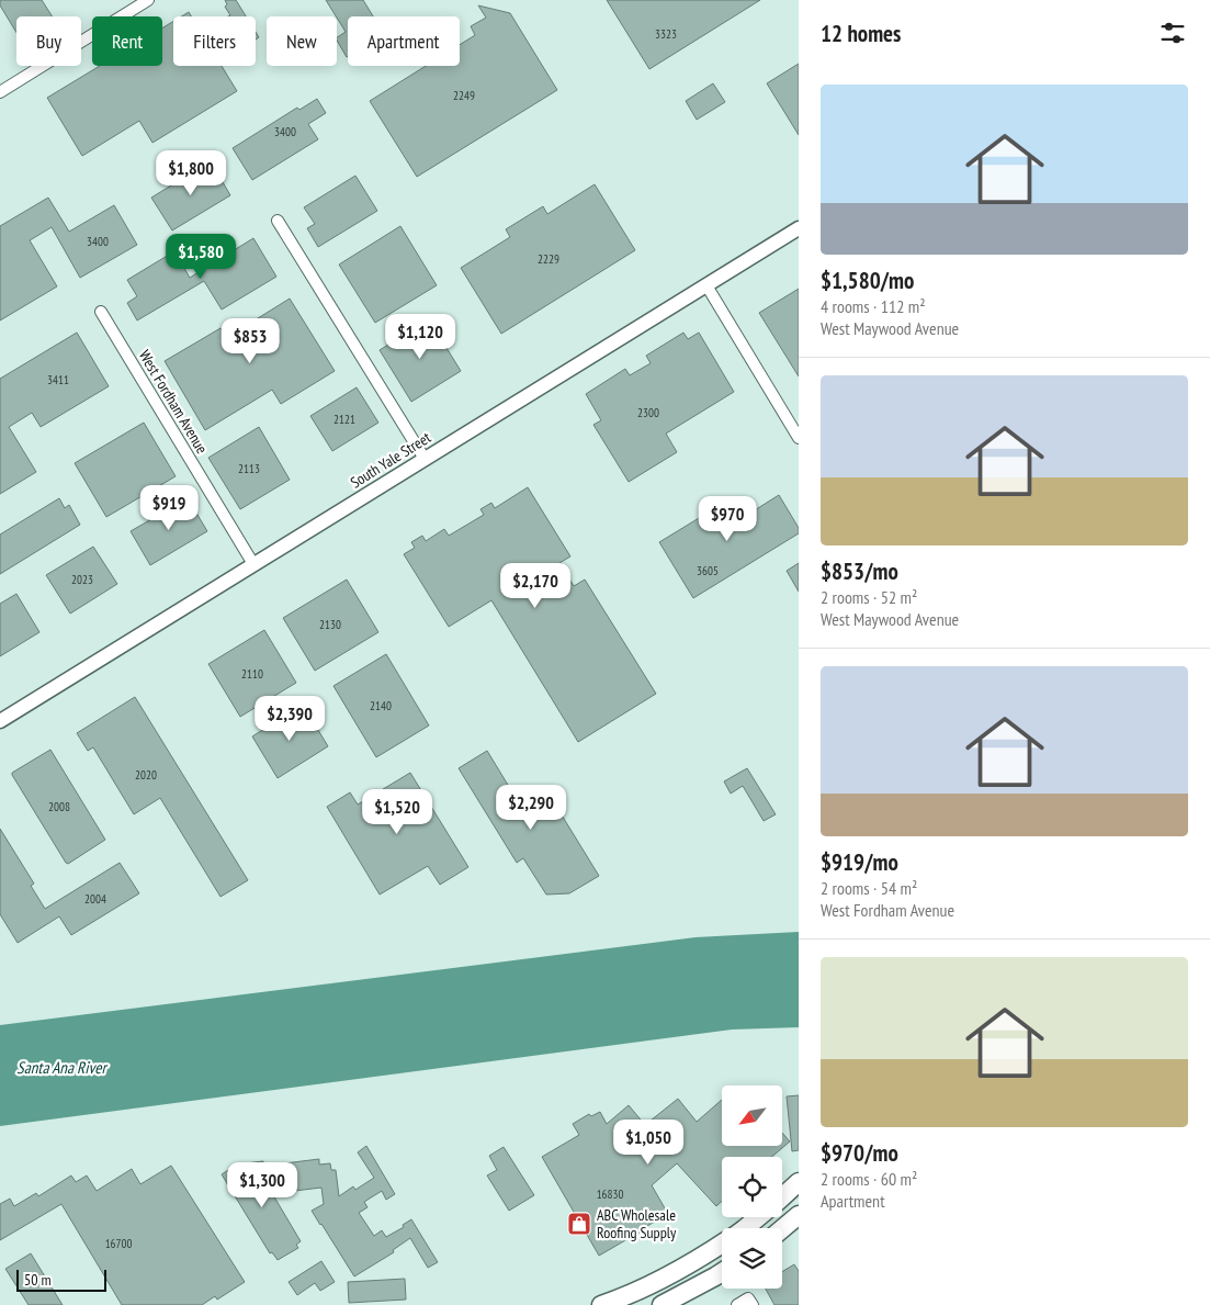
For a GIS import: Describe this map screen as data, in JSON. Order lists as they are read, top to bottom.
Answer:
{
  "streets": {
    "street": ["West Fordham Avenue", "South Yale Street"]
  },
  "crossings": [
    ["West Fordham Avenue", "South Yale Street"]
  ],
  "water": ["Santa Ana River"],
  "places": {
    "shop": ["ABC Wholesale Roofing Supply"]
  },
  "house_numbers": [
    "3323",
    "2249",
    "3400",
    "3400",
    "2229",
    "3411",
    "2300",
    "2121",
    "2113",
    "3605",
    "2023",
    "2130",
    "2110",
    "2140",
    "2020",
    "2008",
    "2004",
    "16830",
    "16700"
  ],
  "scale_bar": "50 m",
  "north": "bottom left",
  "page": {
    "heading": "12 homes",
    "chip": [
      "Buy",
      "Rent",
      "Filters",
      "New",
      "Apartment"
    ],
    "list": [
      {
        "name": "$1,580/mo",
        "note": "4 rooms · 112 m² · West Maywood Avenue"
      },
      {
        "name": "$853/mo",
        "note": "2 rooms · 52 m² · West Maywood Avenue"
      },
      {
        "name": "$919/mo",
        "note": "2 rooms · 54 m² · West Fordham Avenue"
      },
      {
        "name": "$970/mo",
        "note": "2 rooms · 60 m² · Apartment"
      }
    ],
    "price": [
      "$1,800",
      "$1,580",
      "$1,120",
      "$853",
      "$919",
      "$970",
      "$2,170",
      "$2,390",
      "$2,290",
      "$1,520",
      "$1,050",
      "$1,300"
    ],
    "scale": "50 m"
  }
}
